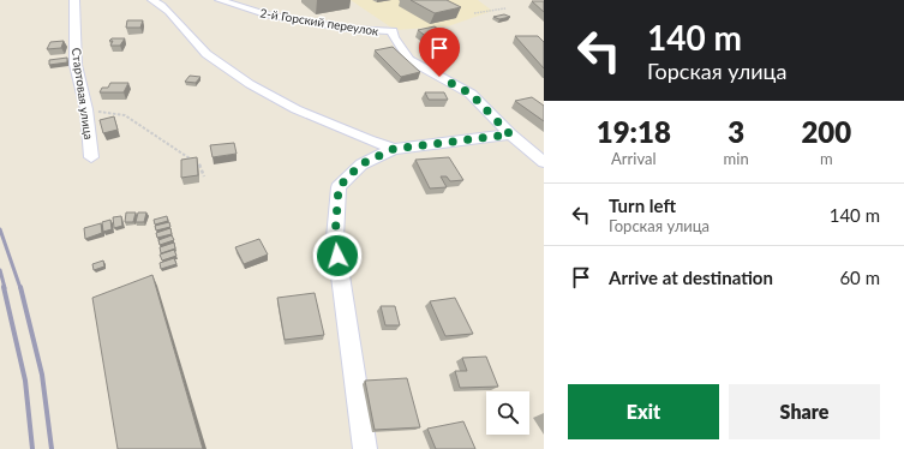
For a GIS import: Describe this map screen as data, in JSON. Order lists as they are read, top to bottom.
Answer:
{
  "streets": {
    "street": ["2-й Горский переулок", "Стартовая улица"]
  },
  "page": {
    "turn": ["140 m", "Горская улица"],
    "eta": [
      "19:18",
      "Arrival",
      "3",
      "min",
      "200",
      "m"
    ],
    "list": [
      {
        "name": "Turn left",
        "note": "Горская улица",
        "value": "140 m"
      },
      {
        "name": "Arrive at destination",
        "value": "60 m"
      }
    ],
    "buttons": ["Exit", "Share"]
  }
}
